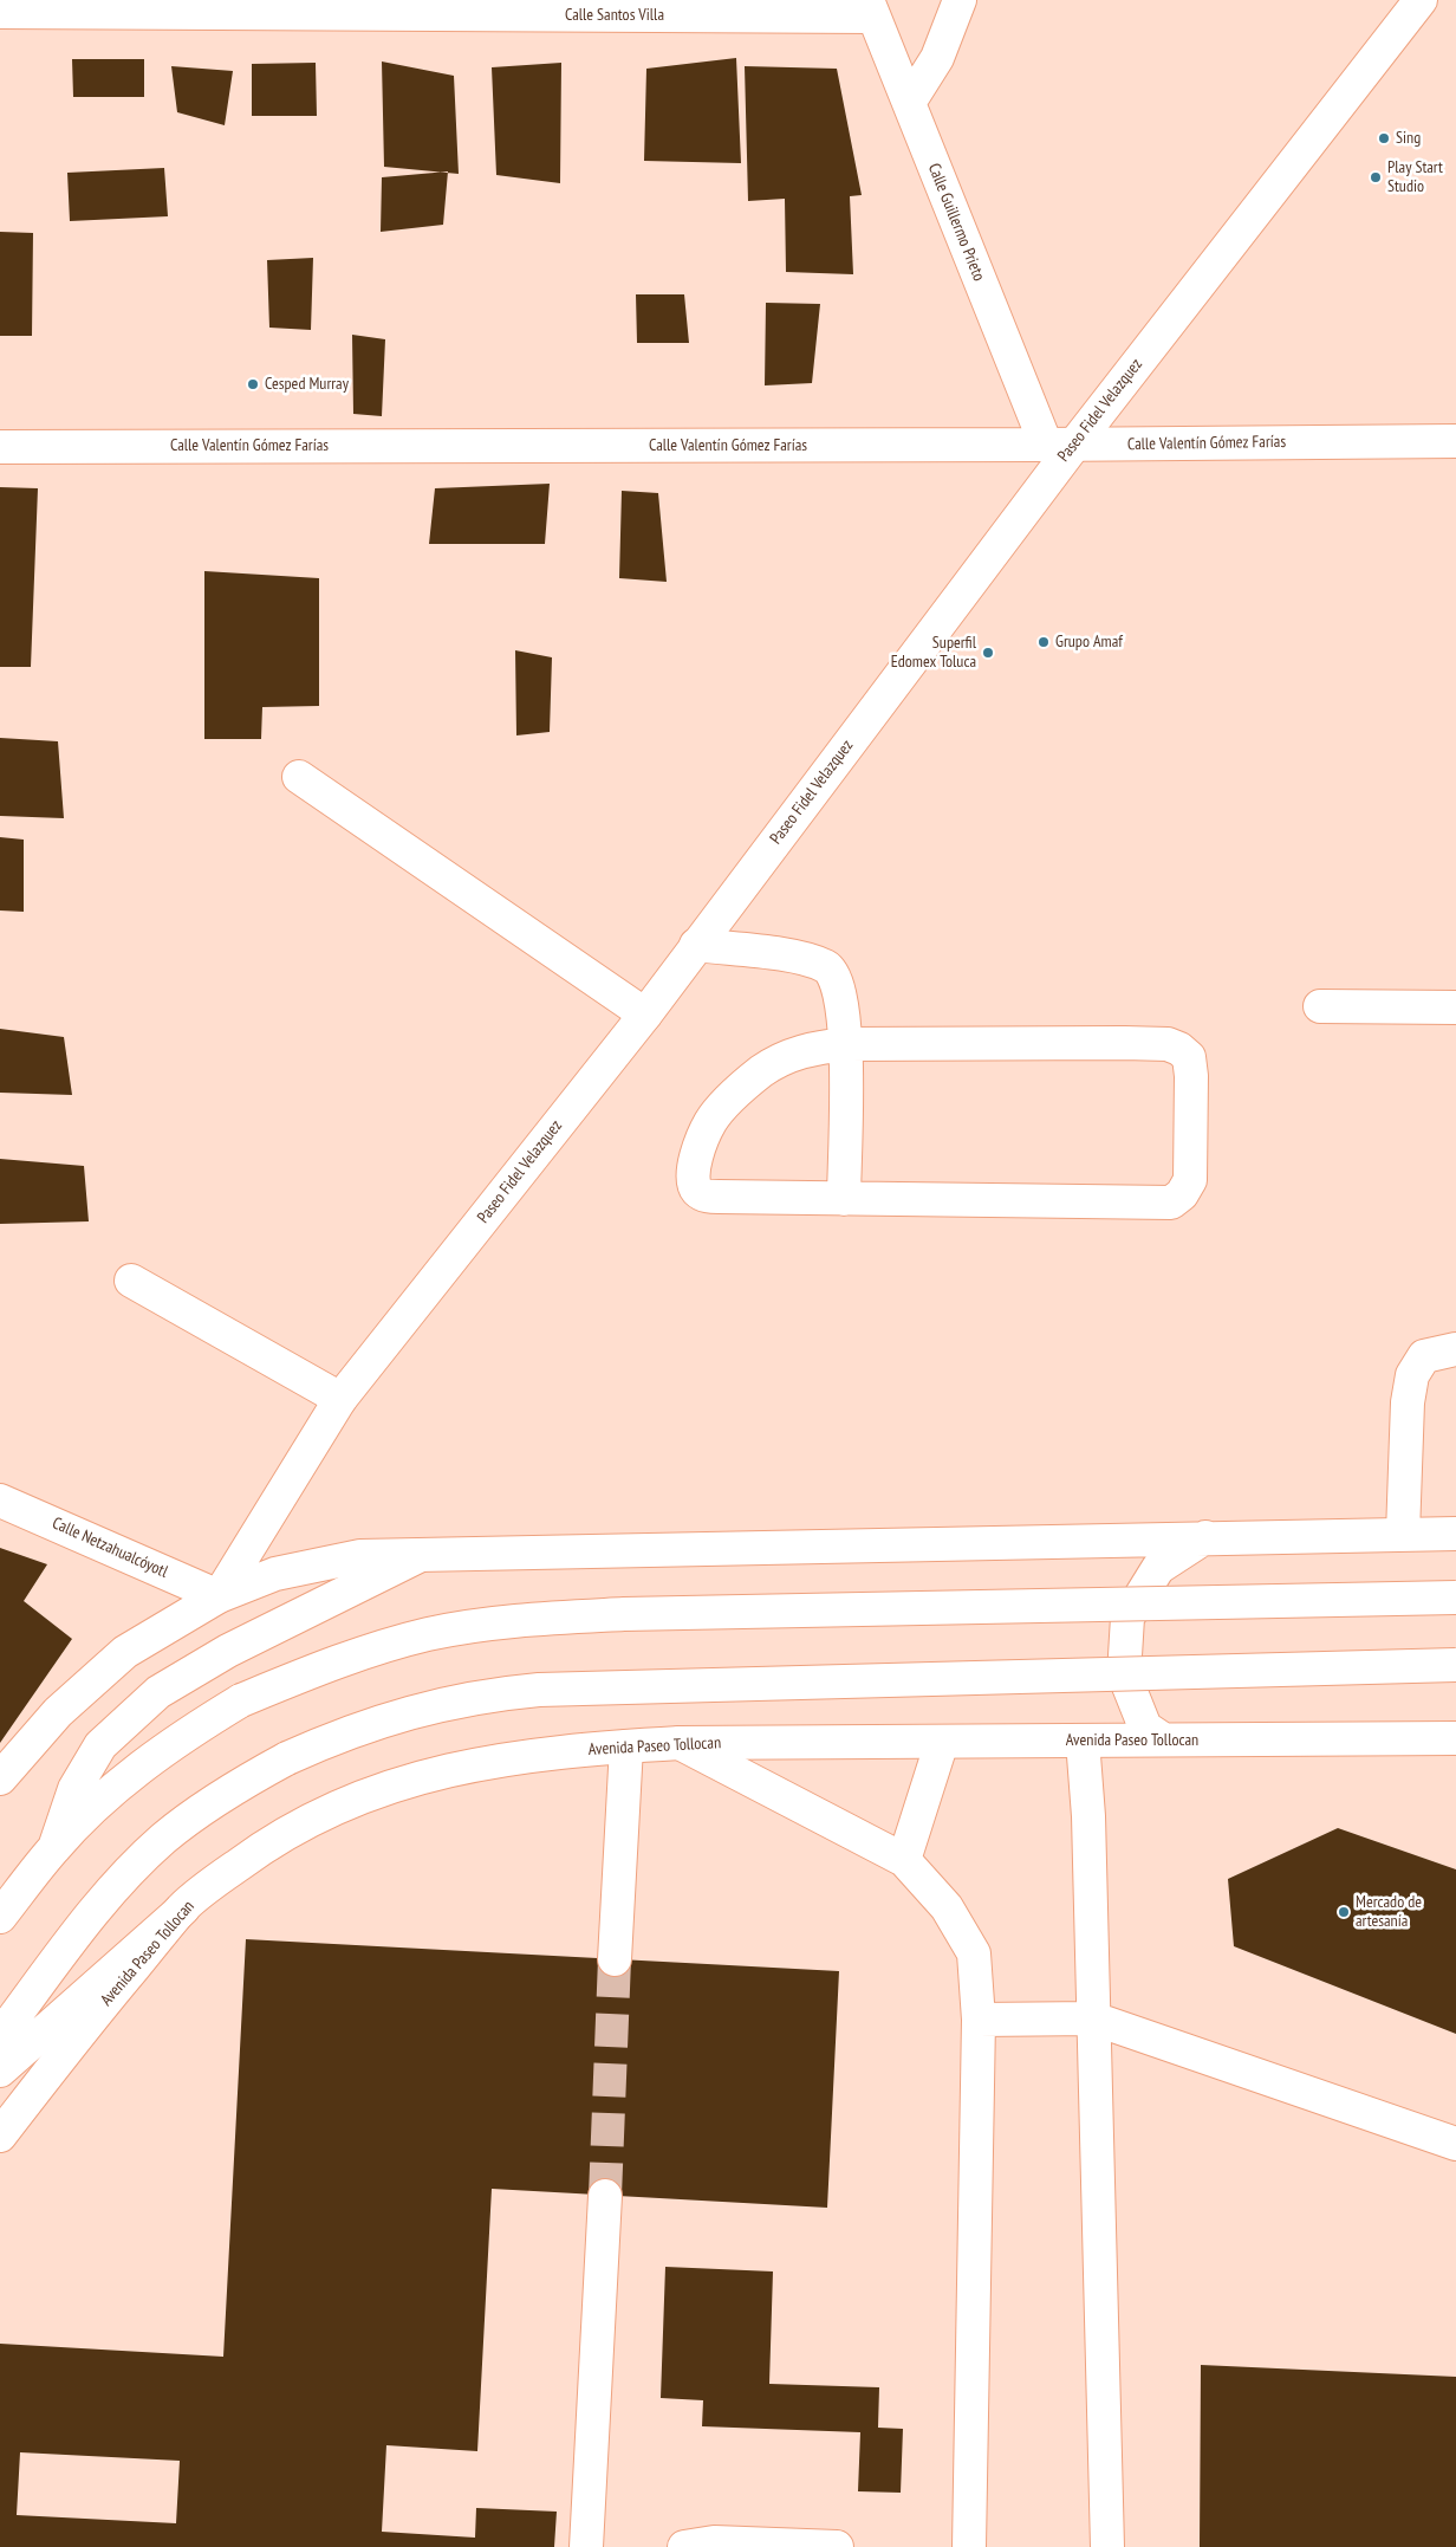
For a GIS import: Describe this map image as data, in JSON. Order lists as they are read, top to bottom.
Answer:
{
  "streets": {
    "main road": [
      "Calle Santos Villa",
      "Calle Guillermo Prieto",
      "Paseo Fidel Velazquez",
      "Calle Valentín Gómez Farías",
      "Calle Netzahualcóyotl",
      "Avenida Paseo Tollocan"
    ]
  },
  "crossings": [
    ["Calle Santos Villa", "Calle Guillermo Prieto"],
    ["Calle Guillermo Prieto", "Paseo Fidel Velazquez"],
    ["Calle Guillermo Prieto", "Calle Valentín Gómez Farías"],
    ["Paseo Fidel Velazquez", "Calle Valentín Gómez Farías"],
    ["Paseo Fidel Velazquez", "Calle Netzahualcóyotl"]
  ],
  "places": [
    "Sing",
    "Play Start Studio",
    "Cesped Murray",
    "Grupo Amaf",
    "Superfil Edomex Toluca",
    "Mercado de artesanía"
  ]
}
